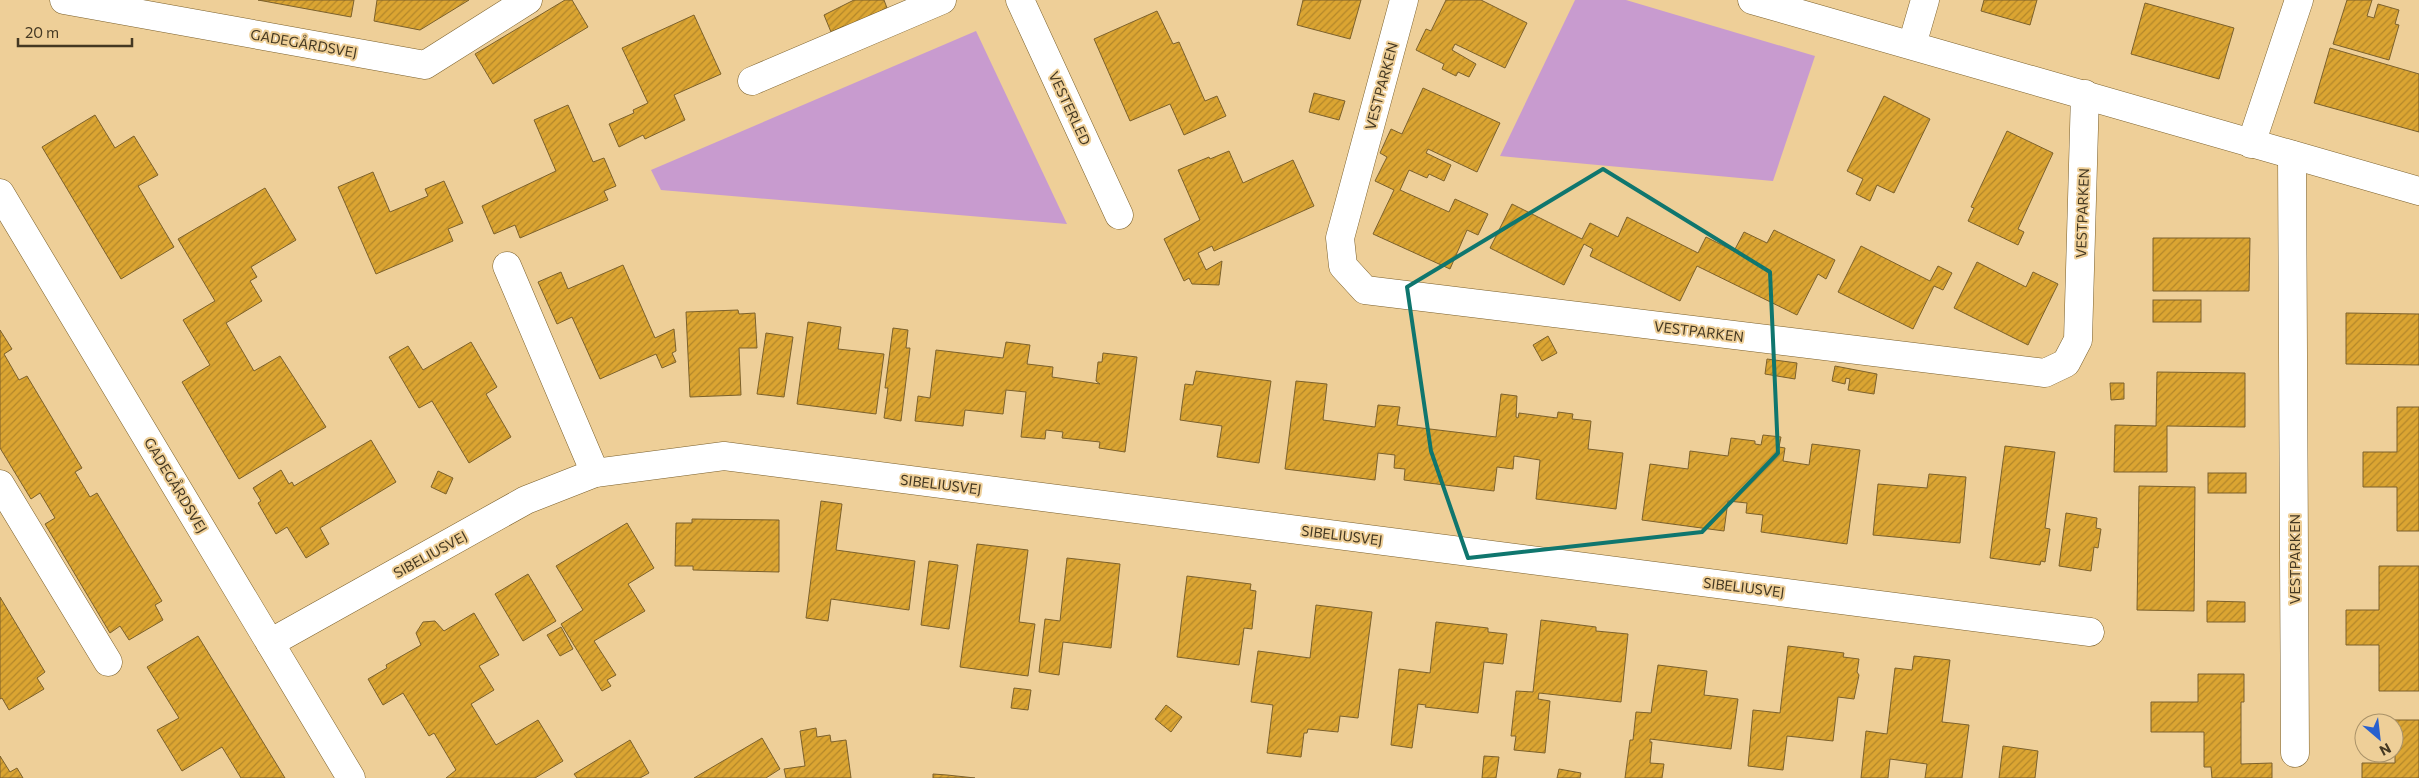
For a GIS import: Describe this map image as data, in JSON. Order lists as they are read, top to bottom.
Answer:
{
  "streets": {
    "street": [
      "GADEGÅRDSVEJ",
      "VESTPARKEN",
      "VESTERLED",
      "SIBELIUSVEJ"
    ]
  },
  "crossings": [
    ["GADEGÅRDSVEJ", "SIBELIUSVEJ"]
  ],
  "scale_bar": "20 m",
  "north": "bottom right"
}
